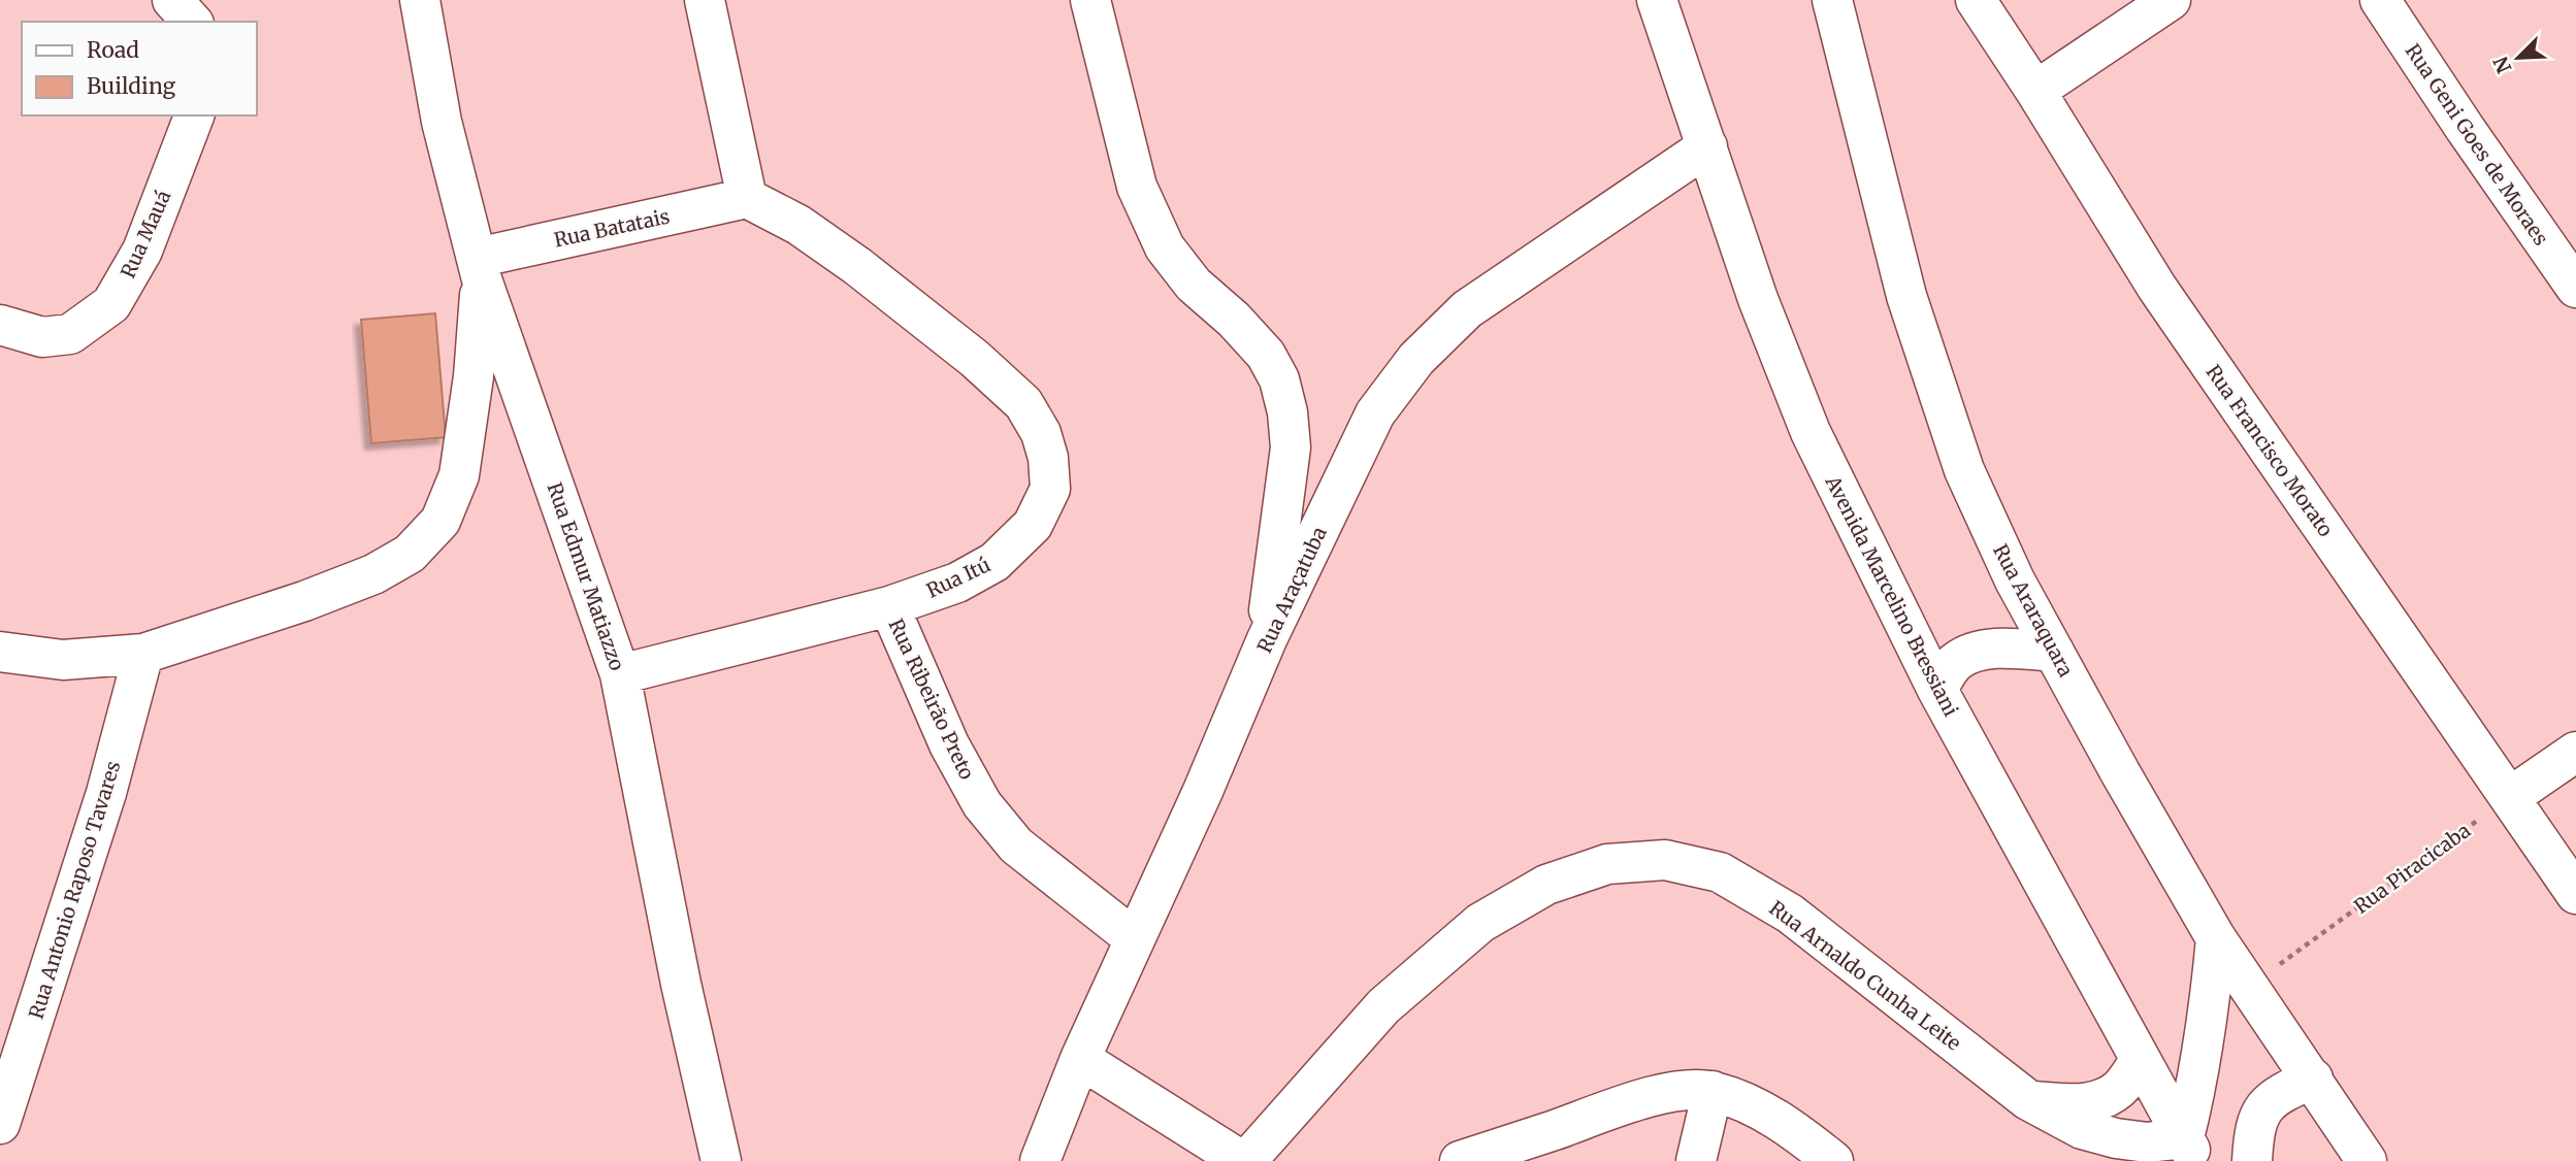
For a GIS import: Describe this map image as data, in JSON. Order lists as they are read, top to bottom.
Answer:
{
  "streets": {
    "street": [
      "Rua Geni Goes de Moraes",
      "Rua Batatais",
      "Rua Mauá",
      "Rua Francisco Morato",
      "Rua Edmur Matiazzo",
      "Rua Itú",
      "Rua Araçatuba",
      "Avenida Marcelino Bressiani",
      "Rua Araraquara",
      "Rua Ribeirão Preto",
      "Rua Antonio Raposo Tavares",
      "Rua Arnaldo Cunha Leite"
    ],
    "path": ["Rua Piracicaba"]
  },
  "crossings": [
    ["Rua Batatais", "Rua Edmur Matiazzo"],
    ["Rua Batatais", "Rua Itú"],
    ["Rua Francisco Morato", "Rua Piracicaba"],
    ["Rua Edmur Matiazzo", "Rua Itú"],
    ["Rua Itú", "Rua Ribeirão Preto"],
    ["Rua Araçatuba", "Avenida Marcelino Bressiani"],
    ["Rua Araçatuba", "Rua Ribeirão Preto"],
    ["Avenida Marcelino Bressiani", "Rua Arnaldo Cunha Leite"],
    ["Rua Araraquara", "Rua Piracicaba"]
  ],
  "legend": ["Road", "Building"],
  "north": "bottom left"
}
